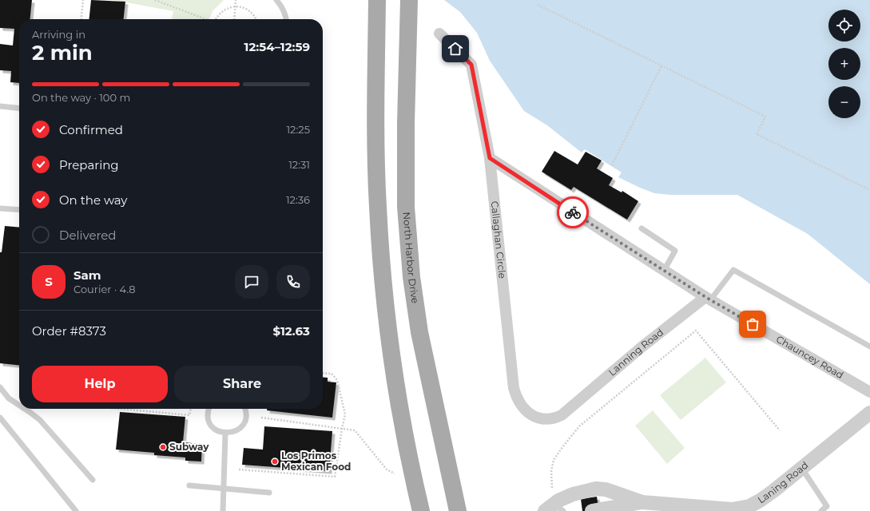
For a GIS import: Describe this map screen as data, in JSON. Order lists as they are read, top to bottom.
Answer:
{
  "streets": {
    "main road": ["North Harbor Drive"],
    "street": [
      "Callaghan Circle",
      "Lanning Road",
      "Chauncey Road",
      "Laning Road"
    ]
  },
  "crossings": [
    ["Callaghan Circle", "Lanning Road"],
    ["Callaghan Circle", "Chauncey Road"],
    ["Lanning Road", "Chauncey Road"]
  ],
  "places": ["Subway", "Los Primos Mexican Food"],
  "page": {
    "map_buttons": ["+", "−"],
    "heading": ["2 min", "Arriving in", "12:54–12:59"],
    "panel": [
      "Sam",
      "Courier · 4.8",
      "Order #8373",
      "$12.63"
    ],
    "bar": "On the way · 100 m",
    "list": [
      ["Confirmed", "12:25"],
      ["Preparing", "12:31"],
      ["On the way", "12:36"],
      "Delivered"
    ],
    "round": "S",
    "buttons": ["Help", "Share"]
  }
}
